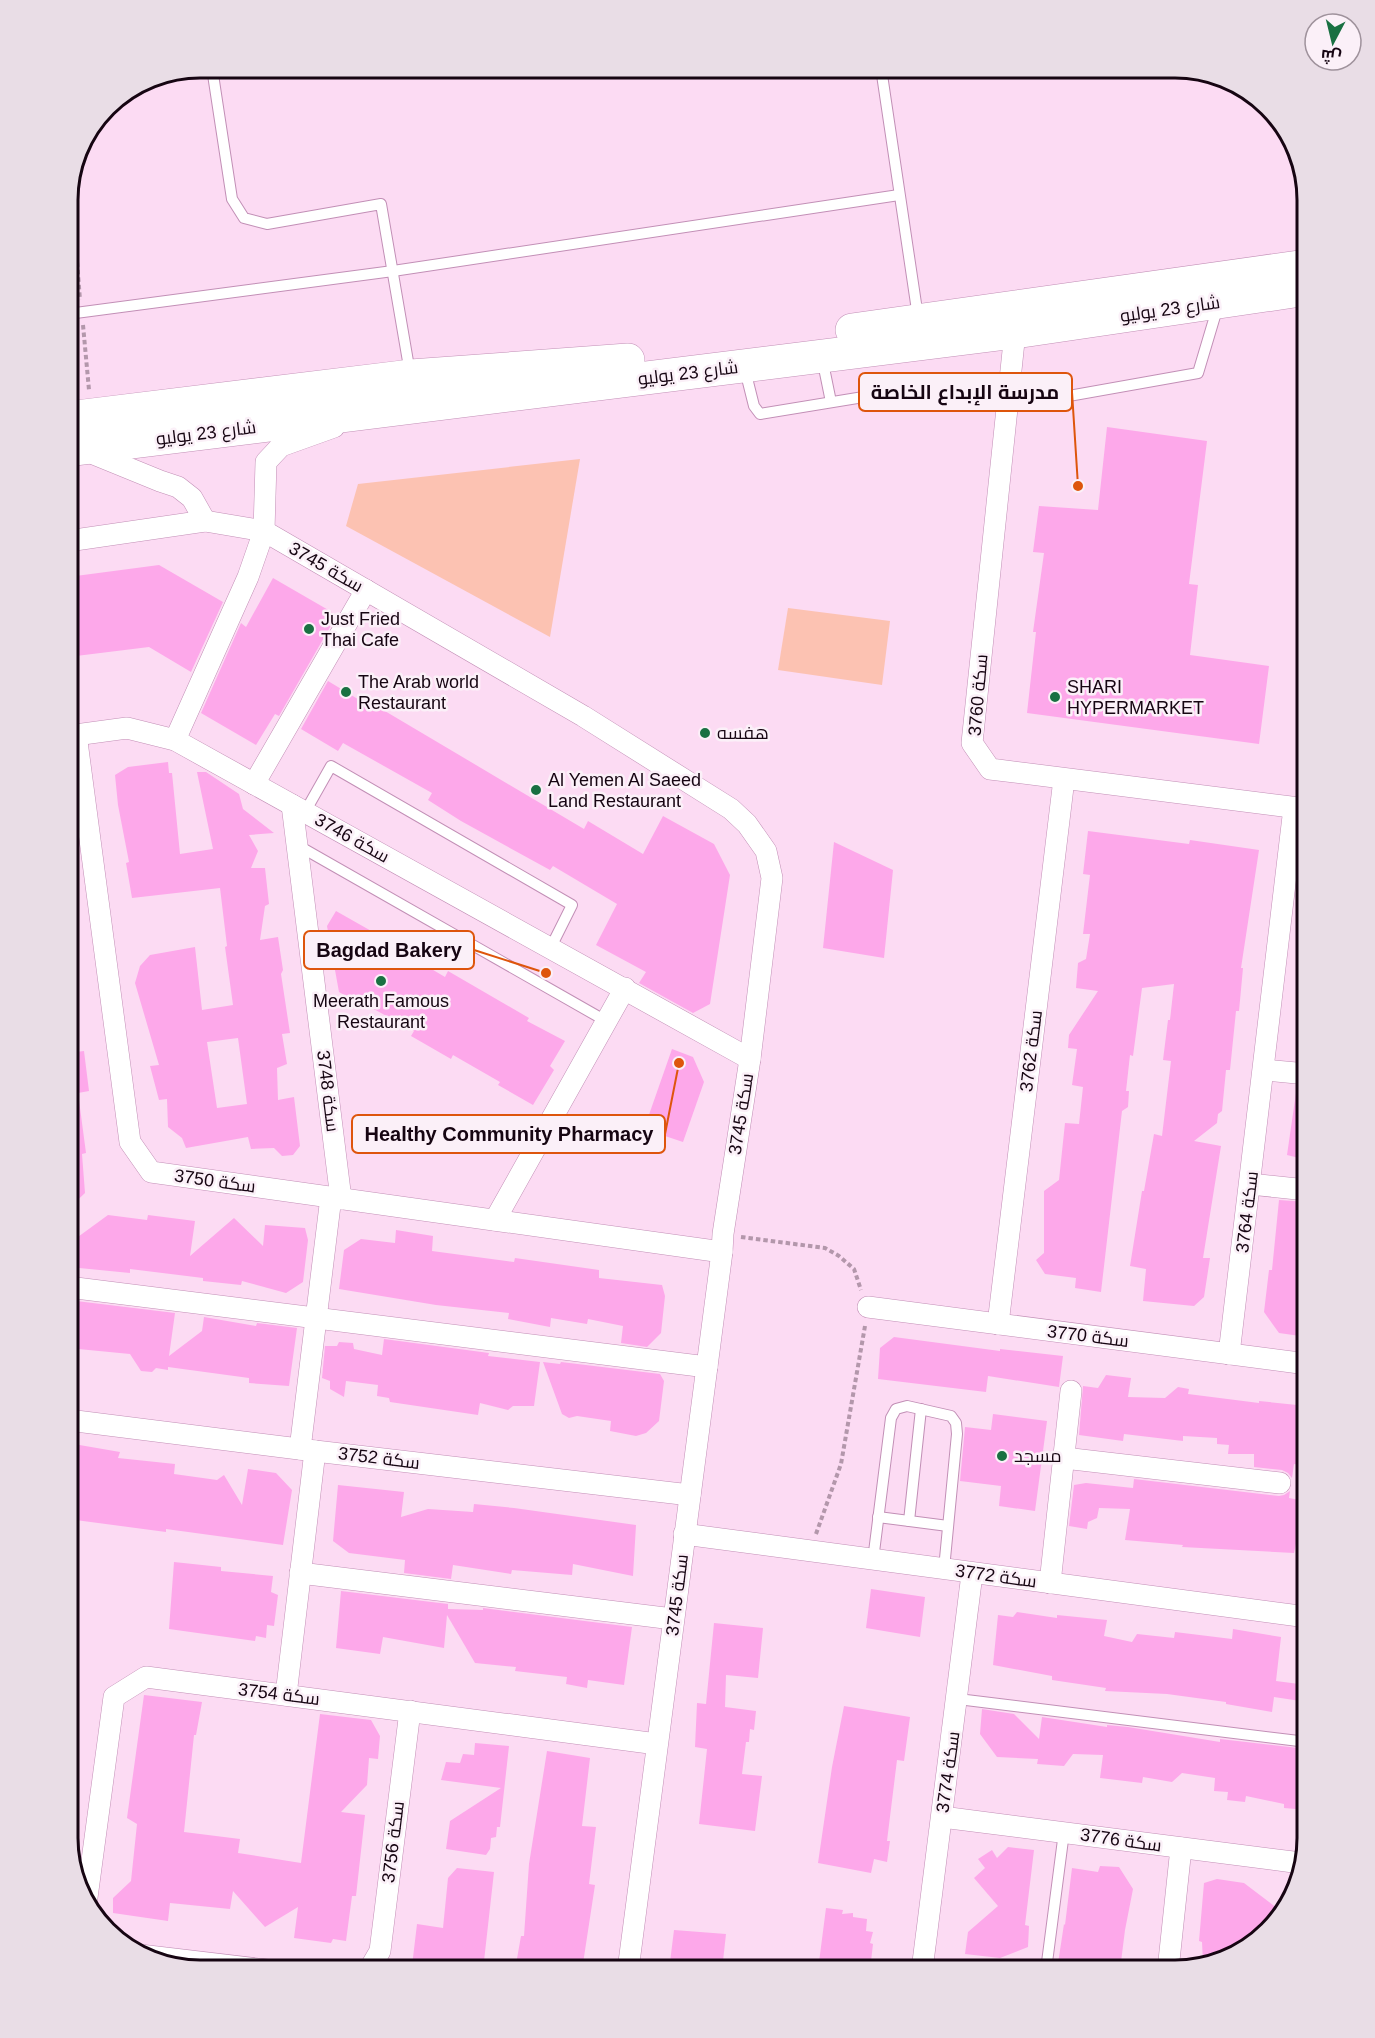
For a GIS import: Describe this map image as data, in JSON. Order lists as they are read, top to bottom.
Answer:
{
  "streets": {
    "main road": ["شارع 23 يوليو"],
    "street": [
      "سكة 3745",
      "سكة 3760",
      "سكة 3746",
      "سكة 3762",
      "سكة 3748",
      "سكة 3750",
      "سكة 3764",
      "سكة 3770",
      "سكة 3752",
      "سكة 3772",
      "سكة 3754",
      "سكة 3774",
      "سكة 3776",
      "سكة 3756"
    ]
  },
  "crossings": [
    ["شارع 23 يوليو", "سكة 3760"],
    ["سكة 3745", "سكة 3746"],
    ["سكة 3745", "سكة 3750"],
    ["سكة 3745", "سكة 3752"],
    ["سكة 3745", "سكة 3772"],
    ["سكة 3745", "سكة 3754"],
    ["سكة 3760", "سكة 3762"],
    ["سكة 3746", "سكة 3748"],
    ["سكة 3762", "سكة 3770"],
    ["سكة 3748", "سكة 3750"],
    ["سكة 3748", "سكة 3752"],
    ["سكة 3748", "سكة 3754"],
    ["سكة 3764", "سكة 3770"],
    ["سكة 3772", "سكة 3774"],
    ["سكة 3754", "سكة 3756"],
    ["سكة 3774", "سكة 3776"]
  ],
  "places": [
    "مدرسة الإبداع الخاصة",
    "Just Fried Thai Cafe",
    "The Arab world Restaurant",
    "SHARI HYPERMARKET",
    "هفسه",
    "Al Yemen Al Saeed Land Restaurant",
    "Bagdad Bakery",
    "Meerath Famous Restaurant",
    "Healthy Community Pharmacy",
    "مسجد"
  ],
  "north": "bottom"
}
